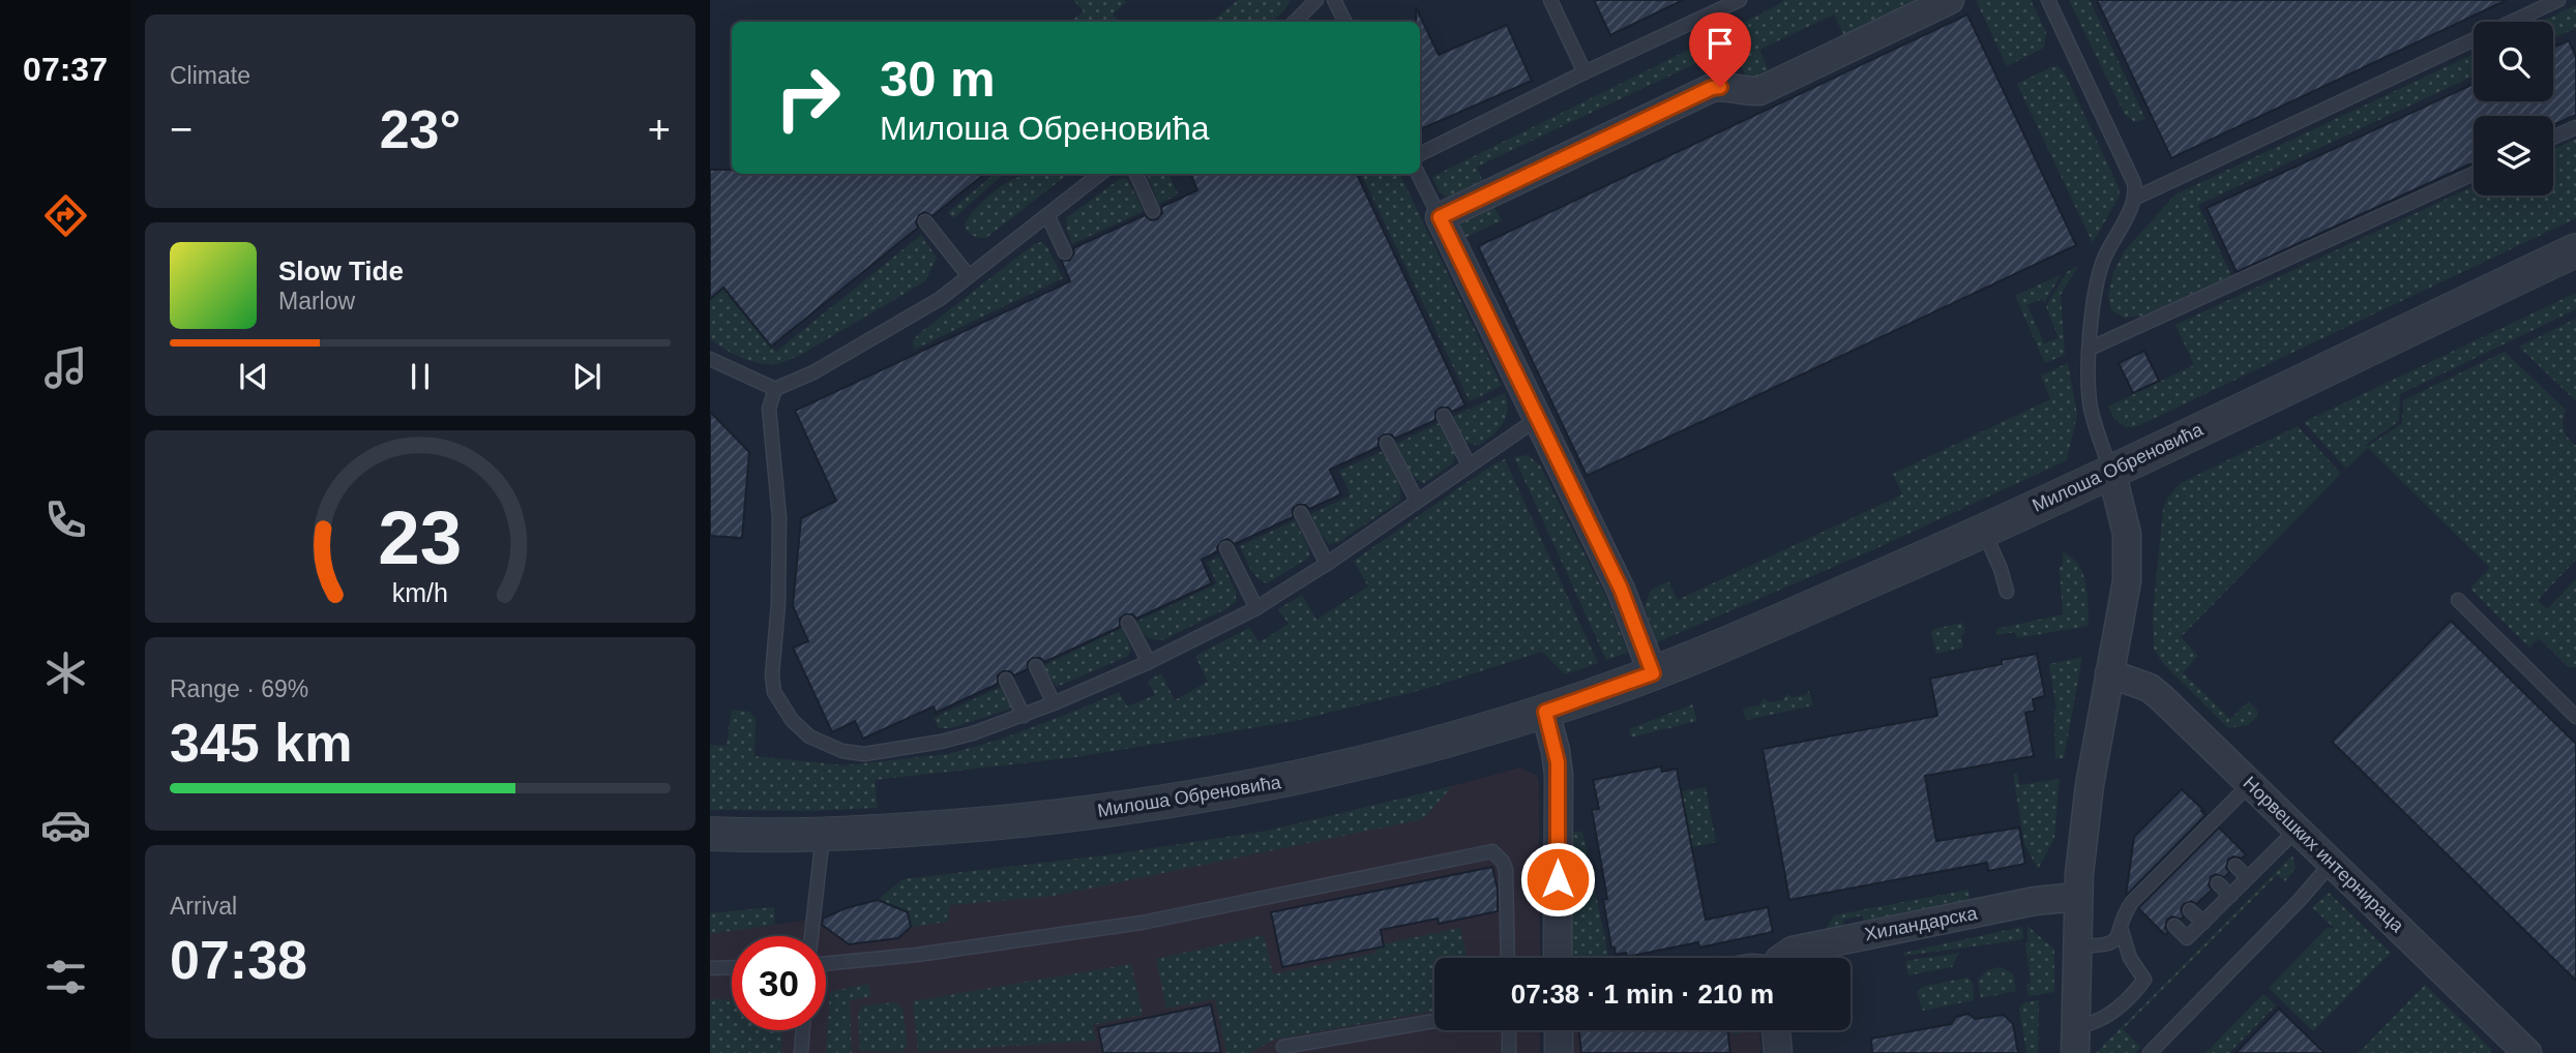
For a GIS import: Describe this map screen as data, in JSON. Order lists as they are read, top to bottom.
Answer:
{
  "streets": {
    "street": ["Милоша Обреновића", "Норвешких интернираца", "Хиландарска"]
  },
  "page": {
    "tabs": "07:37",
    "tile": [
      "Climate",
      ["Range · 69%", "345 km"],
      ["Arrival", "07:38"]
    ],
    "turn": ["30 m", "Милоша Обреновића"],
    "heat": ["−", "23°", "+"],
    "song": ["Slow Tide", "Marlow"],
    "limit": "30",
    "trip": "07:38 · 1 min · 210 m",
    "gauge": ["23", "km/h"]
  }
}
